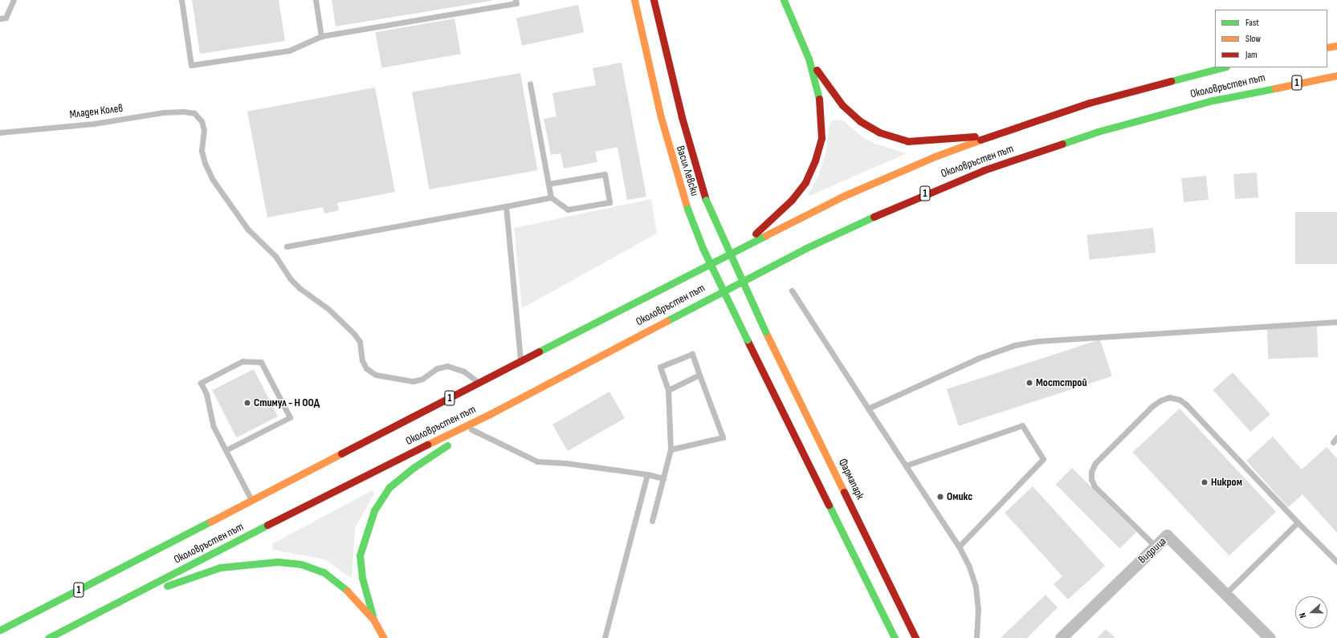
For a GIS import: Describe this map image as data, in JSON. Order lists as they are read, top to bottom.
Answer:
{
  "streets": {
    "main road": [
      "1",
      "Околовръстен път",
      "Васил Левски",
      "Фармапарк"
    ],
    "street": ["Видрица"],
    "lane": ["Младен Колев"]
  },
  "crossings": [
    ["Околовръстен път", "Младен Колев"],
    ["Васил Левски", "Фармапарк"]
  ],
  "places": [
    "Мостстрой",
    "Стимул - Н ООД",
    "Никром",
    "Омикс"
  ],
  "legend": ["Fast", "Slow", "Jam"],
  "north": "left"
}
